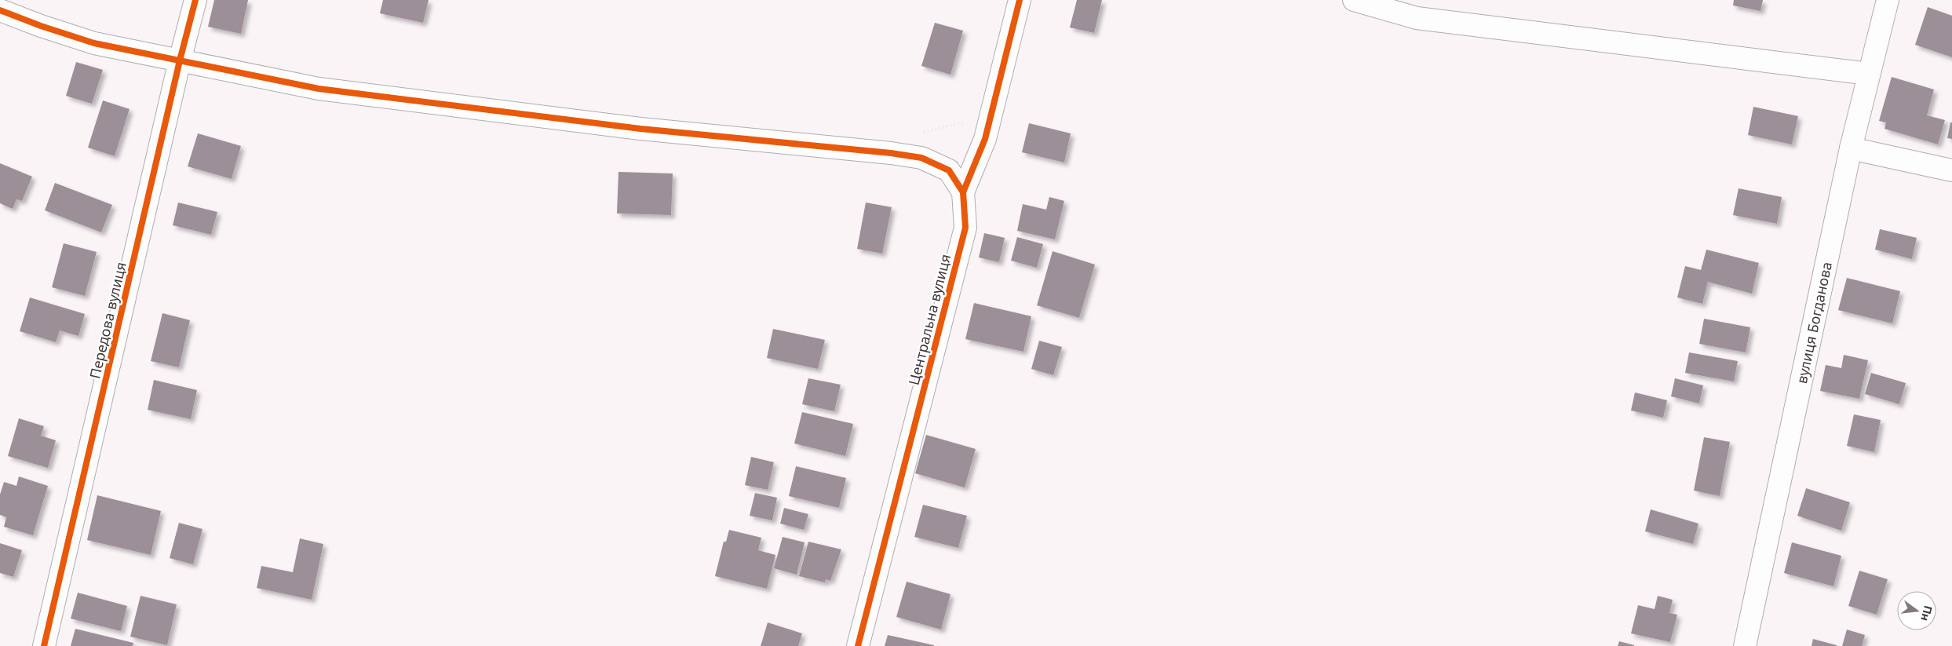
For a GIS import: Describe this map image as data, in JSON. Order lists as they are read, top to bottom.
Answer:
{
  "streets": {
    "street": ["Центральна вулиця", "Передова вулиця", "вулиця Богданова"]
  },
  "north": "right"
}
